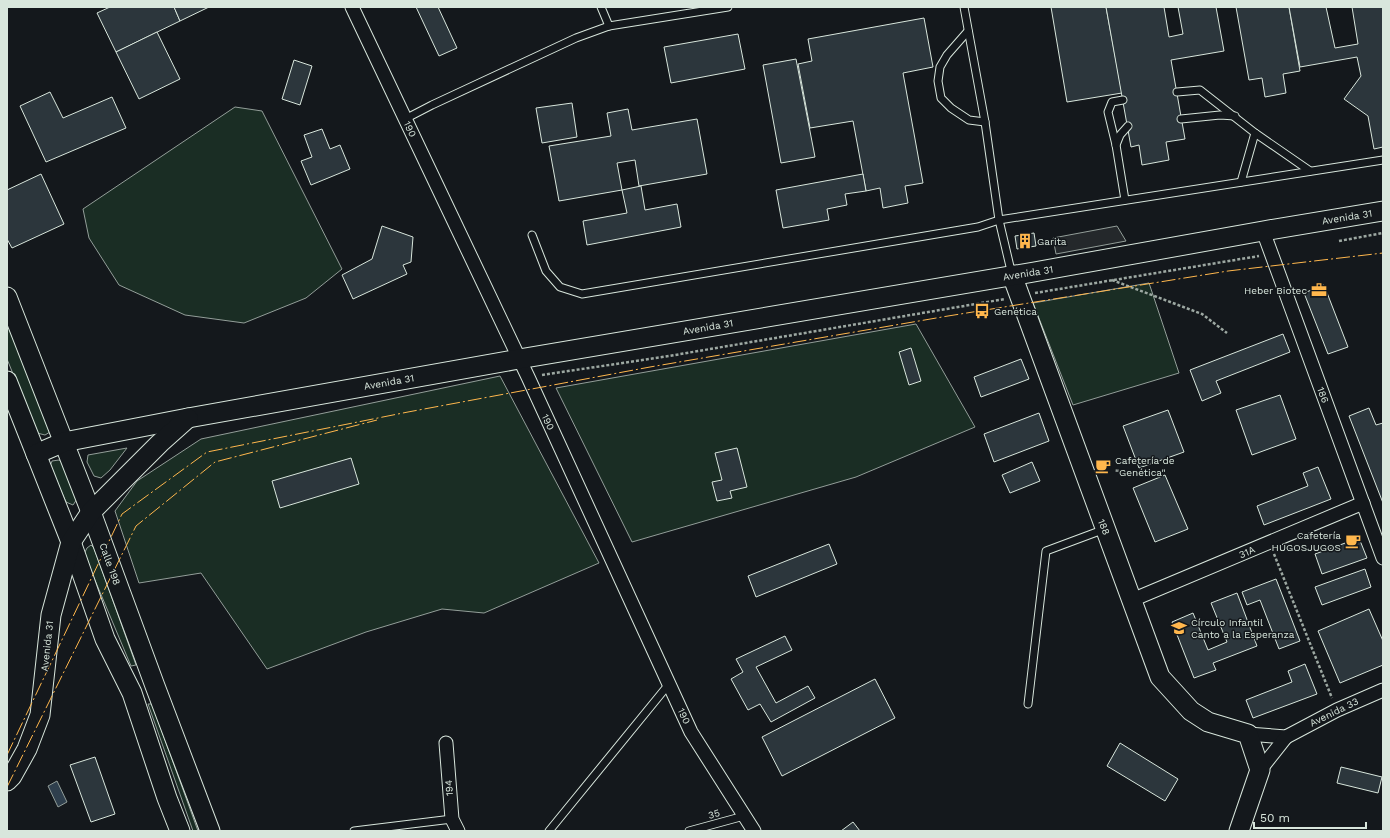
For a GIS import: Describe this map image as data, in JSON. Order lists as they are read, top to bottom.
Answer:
{
  "streets": {
    "main road": [
      "Avenida 31",
      "188",
      "Calle 198",
      "Avenida 33"
    ],
    "street": [
      "190",
      "186",
      "31A",
      "194"
    ],
    "lane": ["35"]
  },
  "crossings": [
    ["190", "Avenida 31"],
    ["190", "35"],
    ["Avenida 31", "186"],
    ["Avenida 31", "188"],
    ["Avenida 31", "Calle 198"],
    ["186", "31A"],
    ["188", "31A"]
  ],
  "places": {
    "building": ["Garita"],
    "office": ["Heber Biotec"],
    "bus stop": ["Genética"],
    "cafe": ["Cafetería de \"Genética\"", "Cafetería HUGOSJUGOS"],
    "school or university": ["Círculo Infantil Canto a la Esperanza"]
  },
  "scale_bar": "50 m"
}
